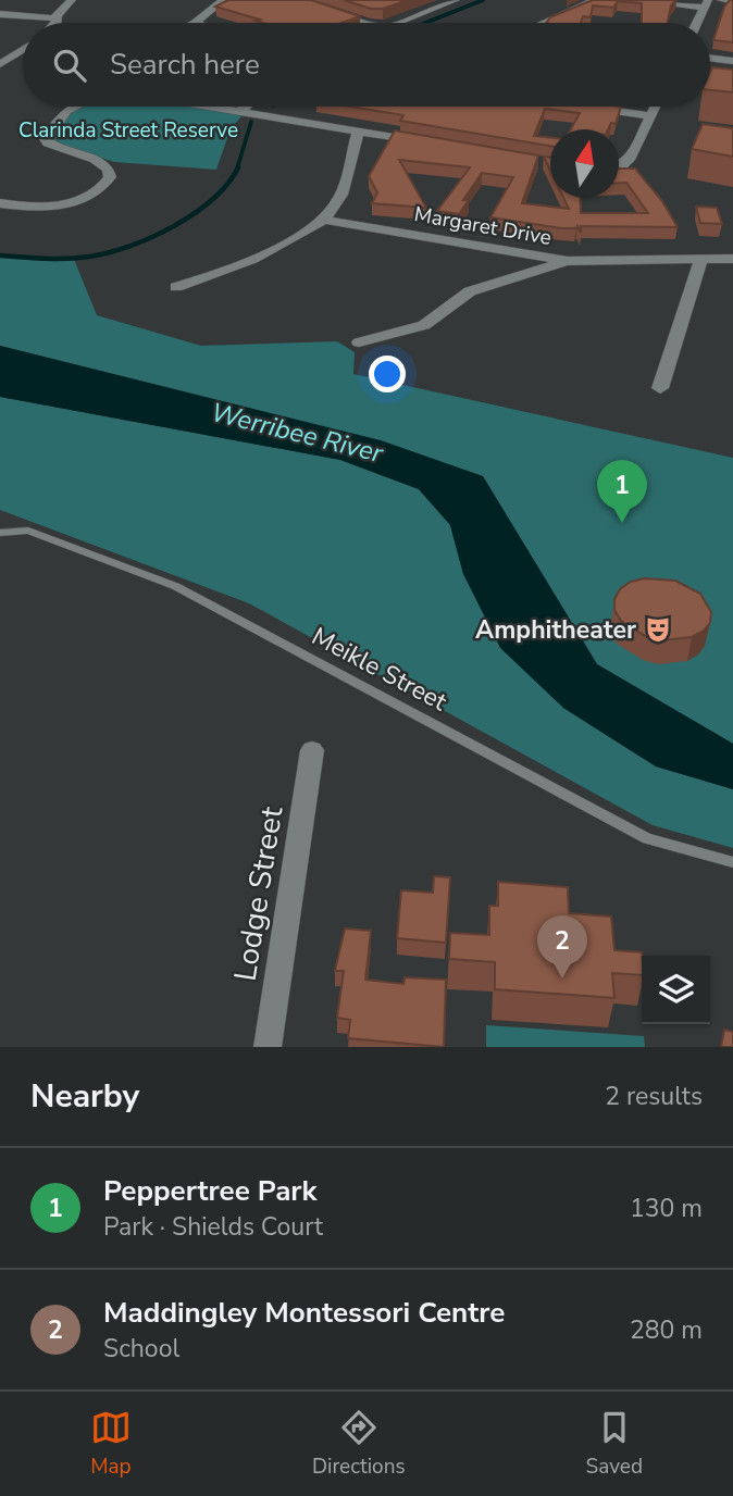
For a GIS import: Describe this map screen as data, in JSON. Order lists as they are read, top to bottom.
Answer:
{
  "streets": {
    "street": ["Margaret Drive", "Lodge Street"],
    "lane": ["Meikle Street"]
  },
  "water": ["Werribee River"],
  "parks": ["Clarinda Street Reserve"],
  "places": {
    "theatre": ["Amphitheater"]
  },
  "north": "top",
  "page": {
    "search": "Search here",
    "pins": ["1", "2"],
    "heading": ["Nearby", "2 results"],
    "list": [
      {
        "mark": "1",
        "name": "Peppertree Park",
        "note": "Park · Shields Court",
        "value": "130 m"
      },
      {
        "mark": "2",
        "name": "Maddingley Montessori Centre",
        "note": "School",
        "value": "280 m"
      }
    ],
    "nav": ["Map", "Directions", "Saved"]
  }
}
